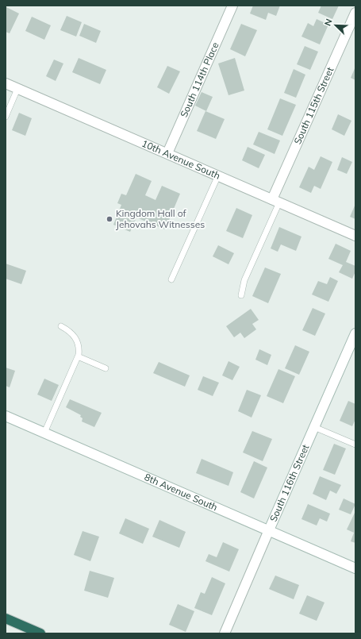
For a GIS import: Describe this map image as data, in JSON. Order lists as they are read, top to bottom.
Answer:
{
  "streets": {
    "street": [
      "South 114th Place",
      "South 115th Street",
      "10th Avenue South",
      "South 116th Street",
      "8th Avenue South"
    ]
  },
  "crossings": [
    ["South 114th Place", "10th Avenue South"],
    ["South 115th Street", "10th Avenue South"],
    ["South 116th Street", "8th Avenue South"]
  ],
  "places": ["Kingdom Hall of Jehovahs Witnesses"],
  "north": "top left"
}
